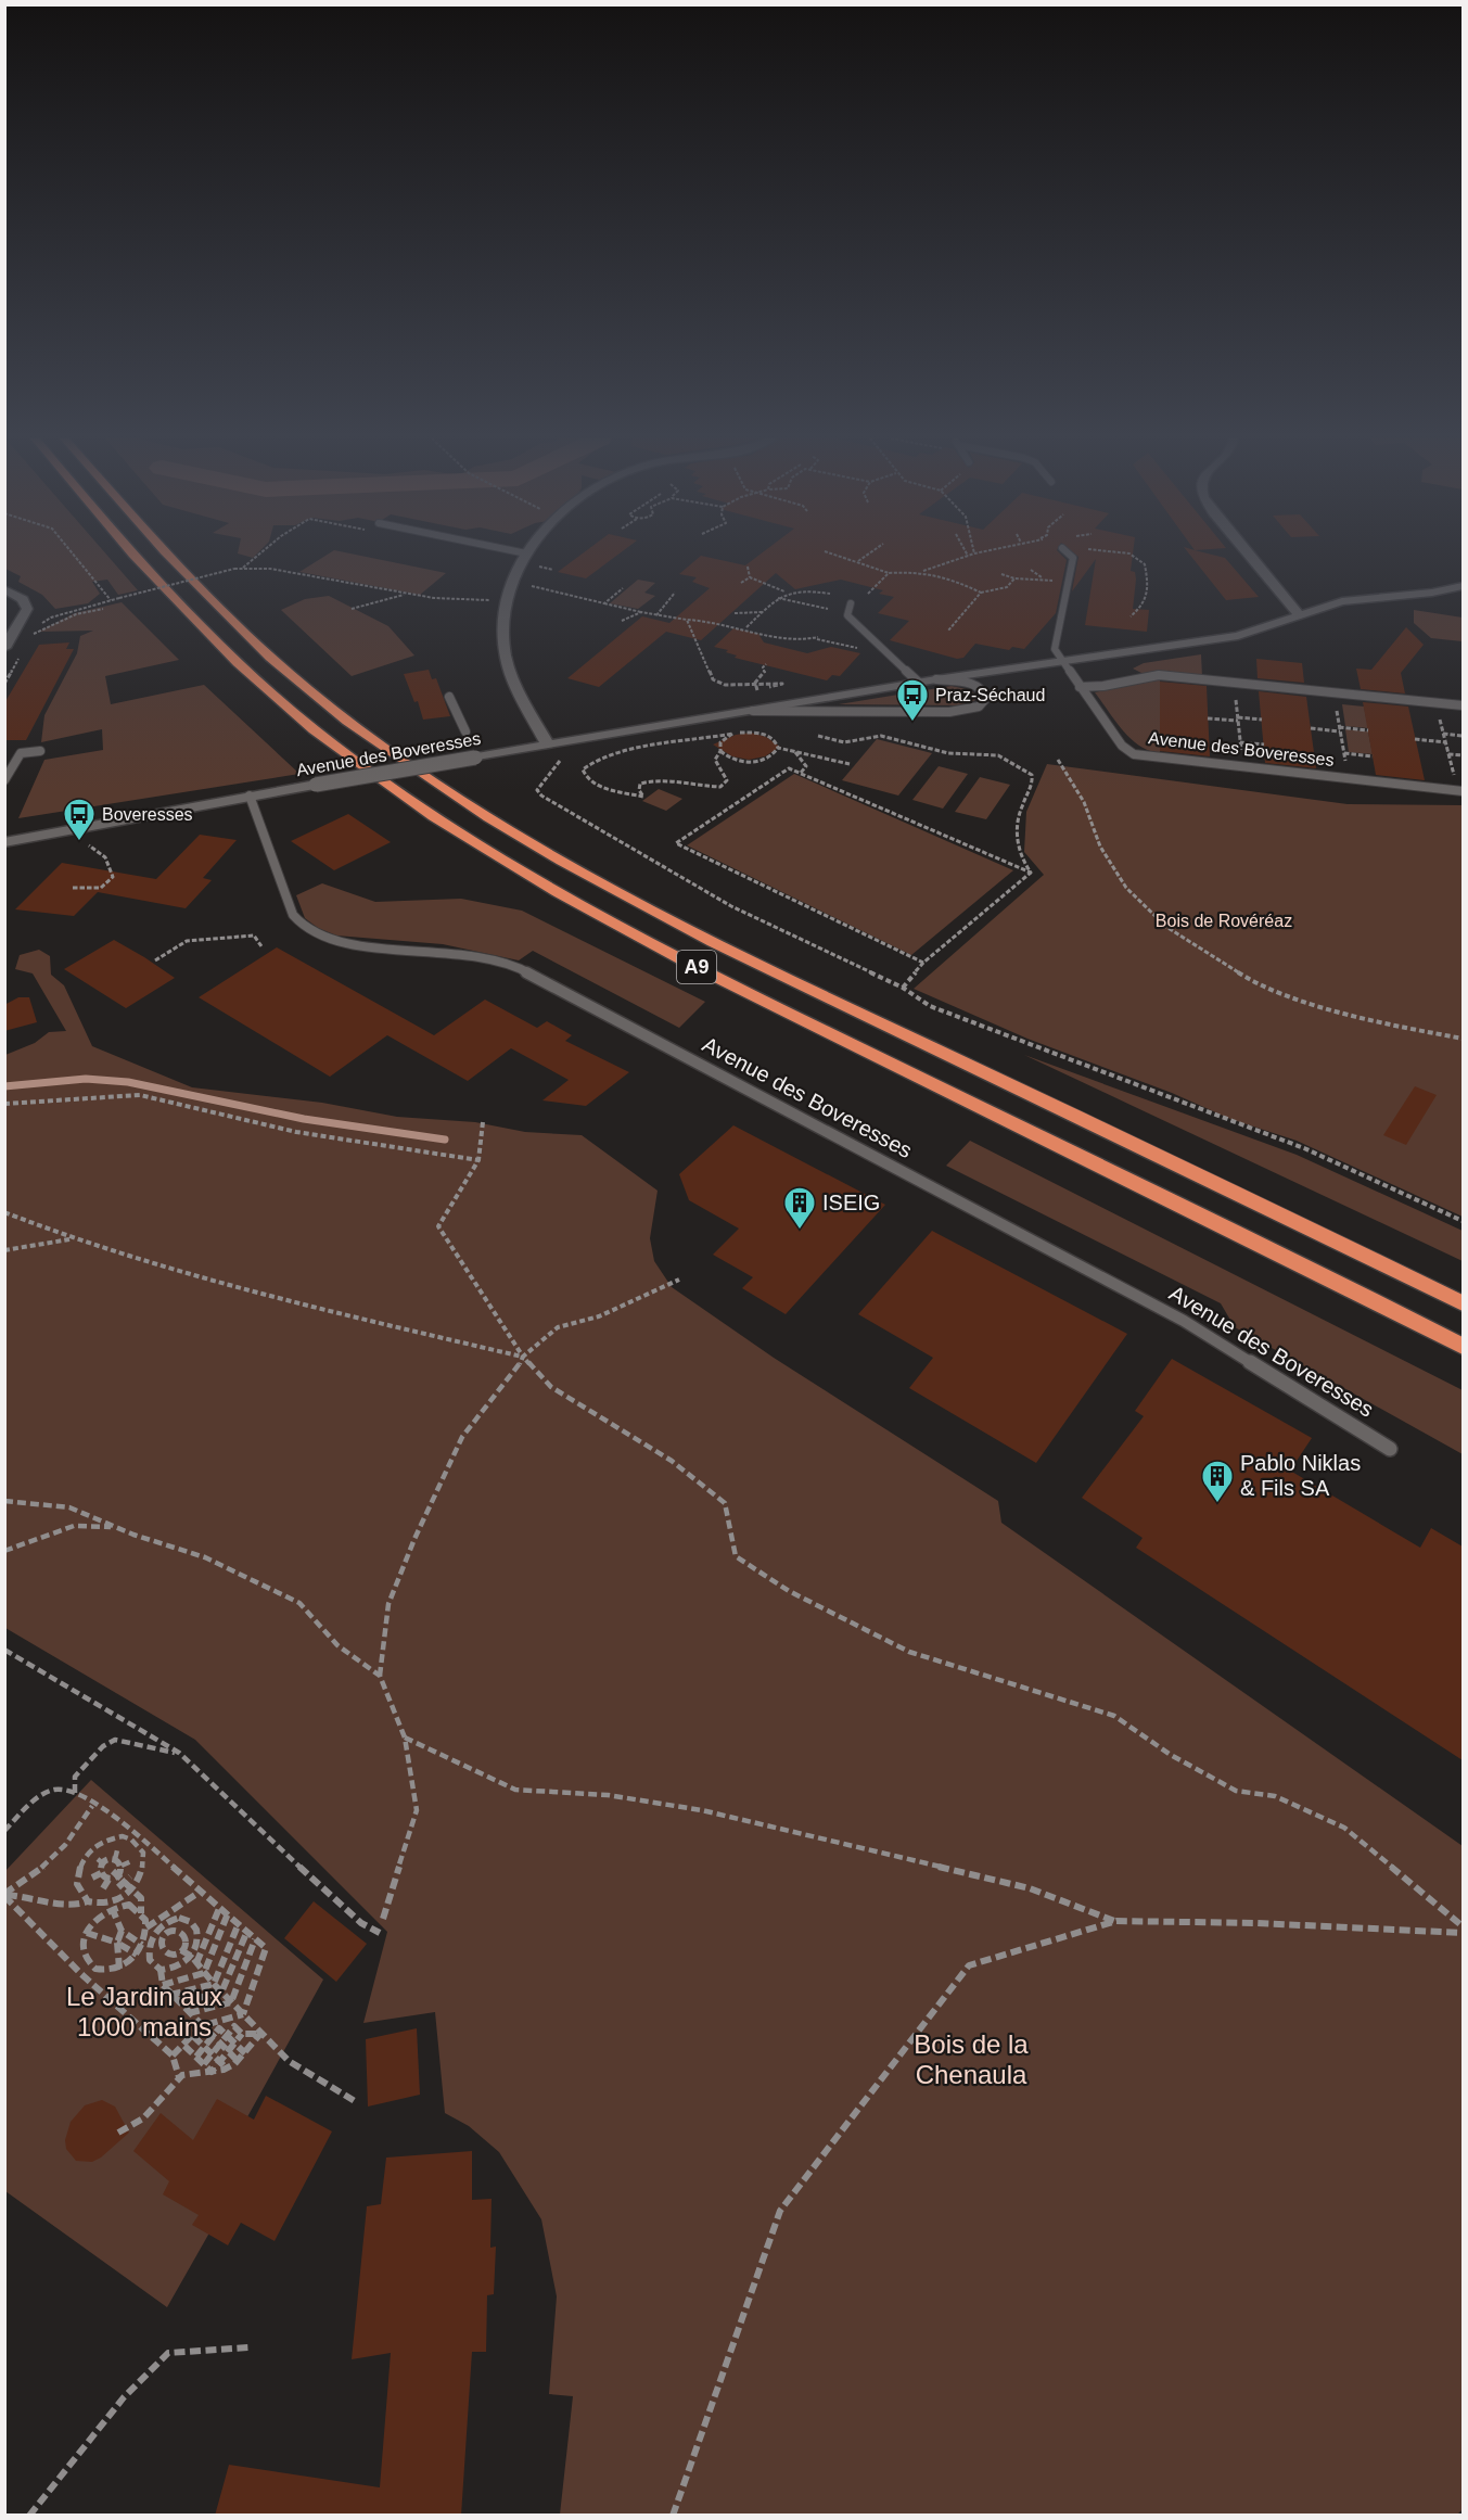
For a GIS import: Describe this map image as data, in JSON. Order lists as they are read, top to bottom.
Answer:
{
  "streets": {
    "highway": ["A9"],
    "street": ["Avenue des Boveresses"]
  },
  "parks": ["Bois de Rovéréaz", "Le Jardin aux 1000 mains", "Bois de la Chenaula"],
  "places": {
    "bus stop": ["Praz-Séchaud", "Boveresses"],
    "building": ["ISEIG", "Pablo Niklas & Fils SA"]
  }
}
